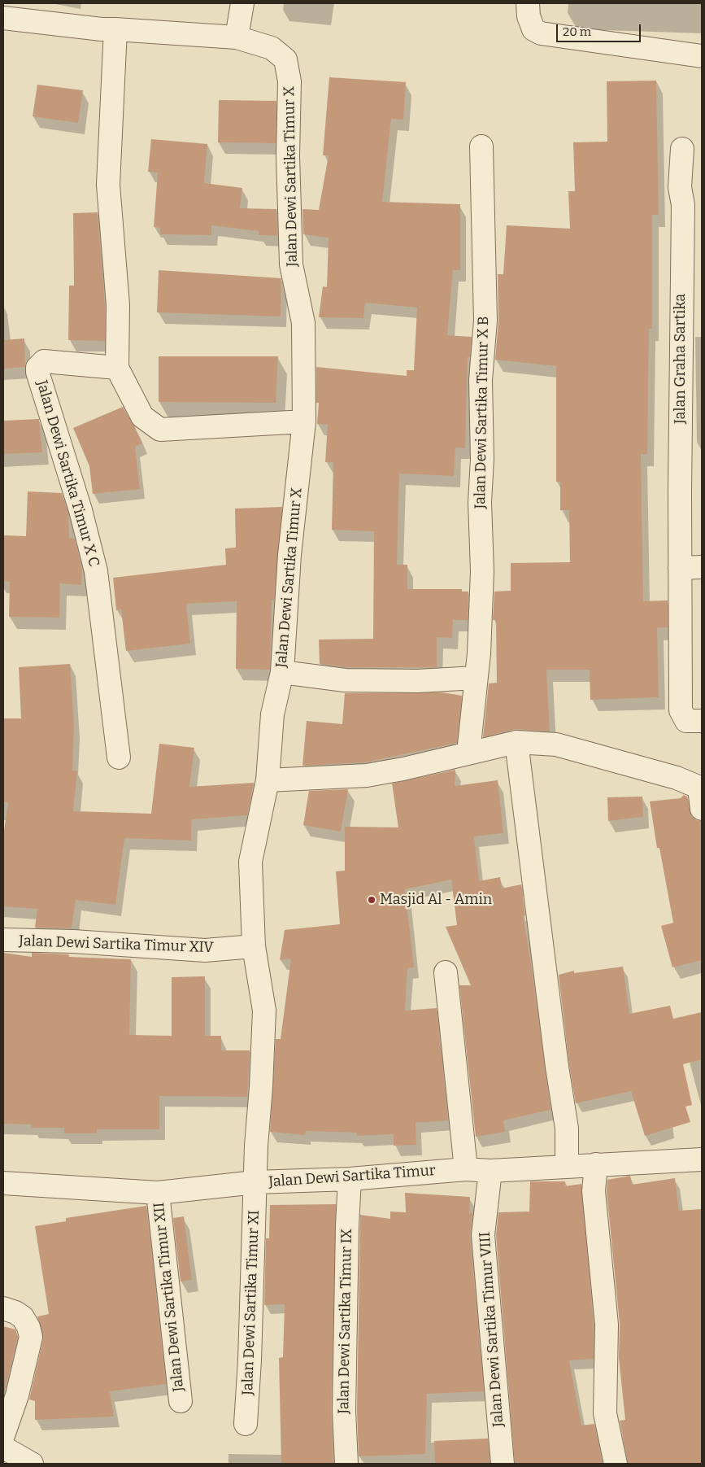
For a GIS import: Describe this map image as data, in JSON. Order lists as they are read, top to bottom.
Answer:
{
  "streets": {
    "street": [
      "Jalan Dewi Sartika Timur X",
      "Jalan Graha Sartika",
      "Jalan Dewi Sartika Timur X B",
      "Jalan Dewi Sartika Timur X C",
      "Jalan Dewi Sartika Timur XIV",
      "Jalan Dewi Sartika Timur",
      "Jalan Dewi Sartika Timur XII",
      "Jalan Dewi Sartika Timur XI",
      "Jalan Dewi Sartika Timur IX",
      "Jalan Dewi Sartika Timur VIII"
    ]
  },
  "crossings": [
    ["Jalan Dewi Sartika Timur X", "Jalan Dewi Sartika Timur XIV"],
    ["Jalan Dewi Sartika Timur X", "Jalan Dewi Sartika Timur"],
    ["Jalan Dewi Sartika Timur X", "Jalan Dewi Sartika Timur XI"],
    ["Jalan Dewi Sartika Timur", "Jalan Dewi Sartika Timur XII"],
    ["Jalan Dewi Sartika Timur", "Jalan Dewi Sartika Timur XI"],
    ["Jalan Dewi Sartika Timur", "Jalan Dewi Sartika Timur IX"],
    ["Jalan Dewi Sartika Timur", "Jalan Dewi Sartika Timur VIII"]
  ],
  "places": ["Masjid Al - Amin"],
  "scale_bar": "20 m"
}
